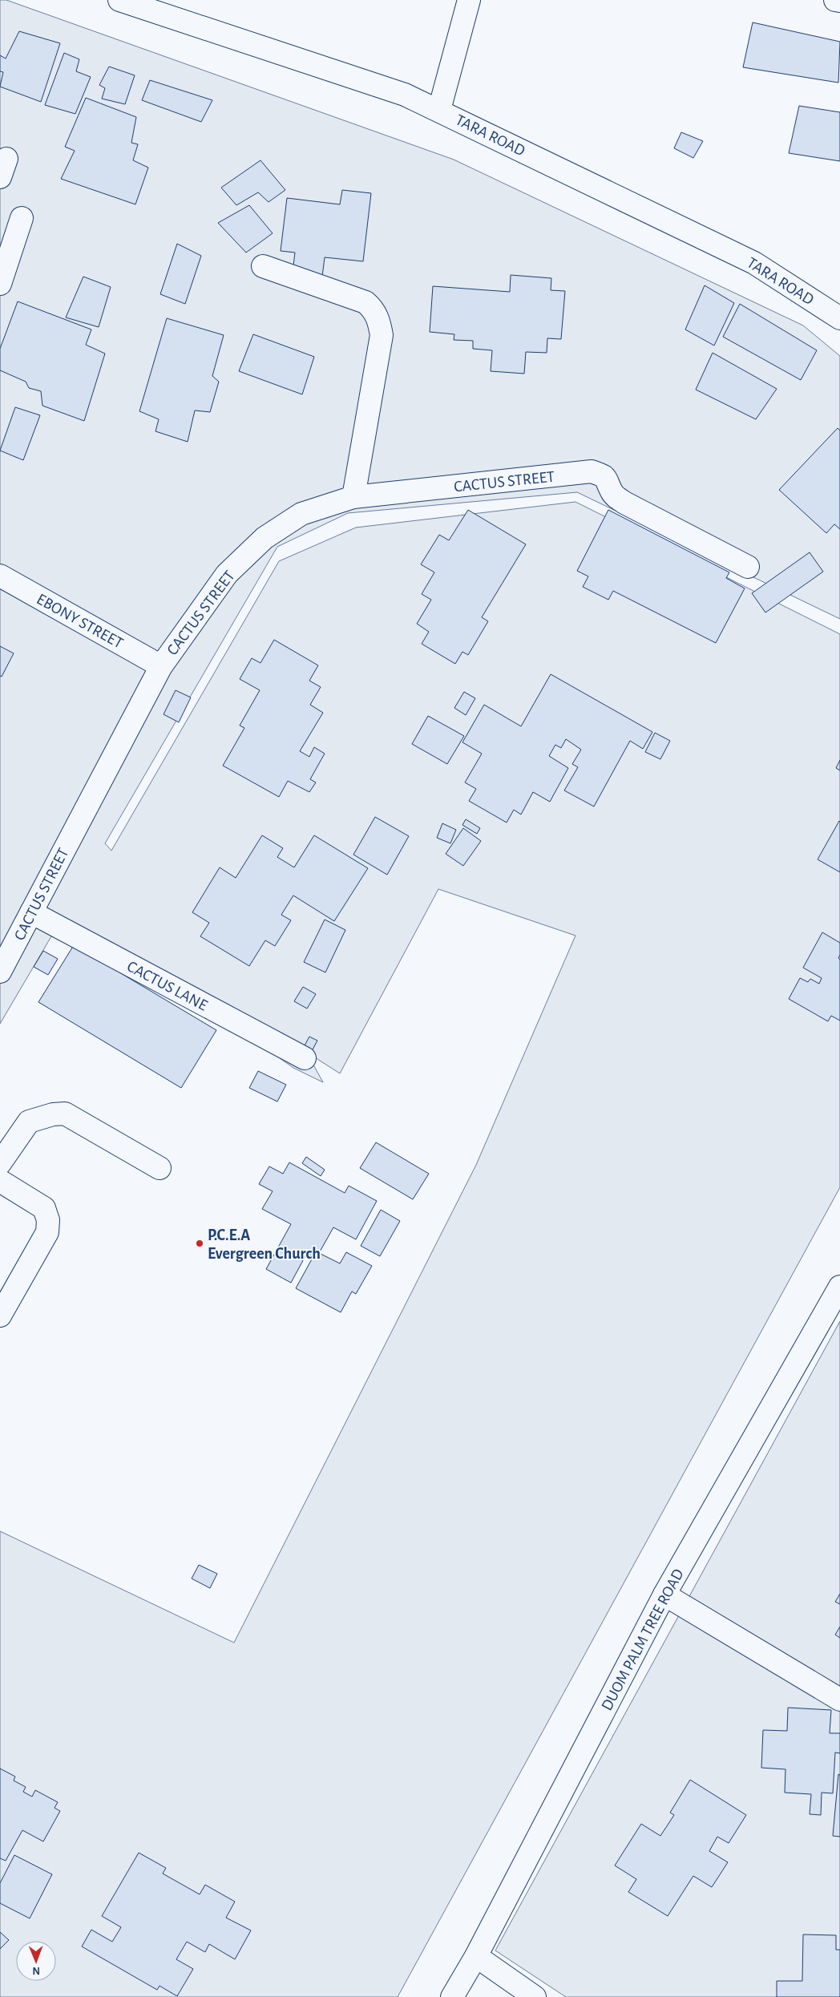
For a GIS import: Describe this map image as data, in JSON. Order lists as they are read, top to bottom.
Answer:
{
  "streets": {
    "street": [
      "TARA ROAD",
      "CACTUS STREET",
      "EBONY STREET",
      "CACTUS LANE",
      "DUOM PALM TREE ROAD"
    ]
  },
  "crossings": [
    ["CACTUS STREET", "EBONY STREET"],
    ["CACTUS STREET", "CACTUS LANE"]
  ],
  "places": ["P.C.E.A Evergreen Church"],
  "north": "bottom"
}
